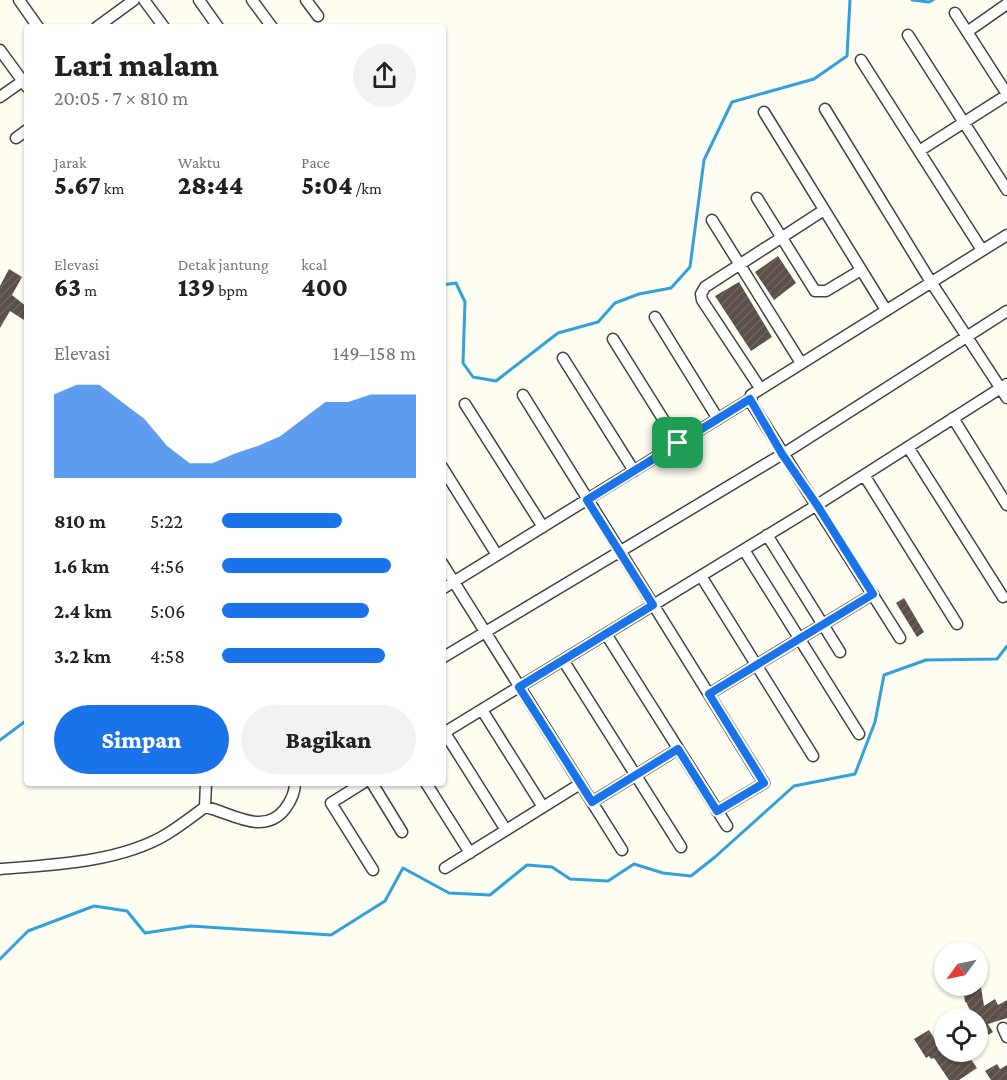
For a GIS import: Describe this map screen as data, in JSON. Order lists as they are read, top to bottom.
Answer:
{
  "north": "bottom left",
  "page": {
    "heading": ["Lari malam", "20:05 · 7 × 810 m"],
    "stats": [
      ["Jarak", "5.67 km"],
      ["Waktu", "28:44"],
      ["Pace", "5:04 /km"],
      ["Elevasi", "63 m"],
      ["Detak jantung", "139 bpm"],
      ["kcal", "400"]
    ],
    "chart": ["Elevasi", "149–158 m"],
    "list": [
      {
        "name": "810 m",
        "note": "5:22"
      },
      {
        "name": "1.6 km",
        "note": "4:56"
      },
      {
        "name": "2.4 km",
        "note": "5:06"
      },
      {
        "name": "3.2 km",
        "note": "4:58"
      }
    ],
    "buttons": ["Simpan", "Bagikan"]
  }
}
